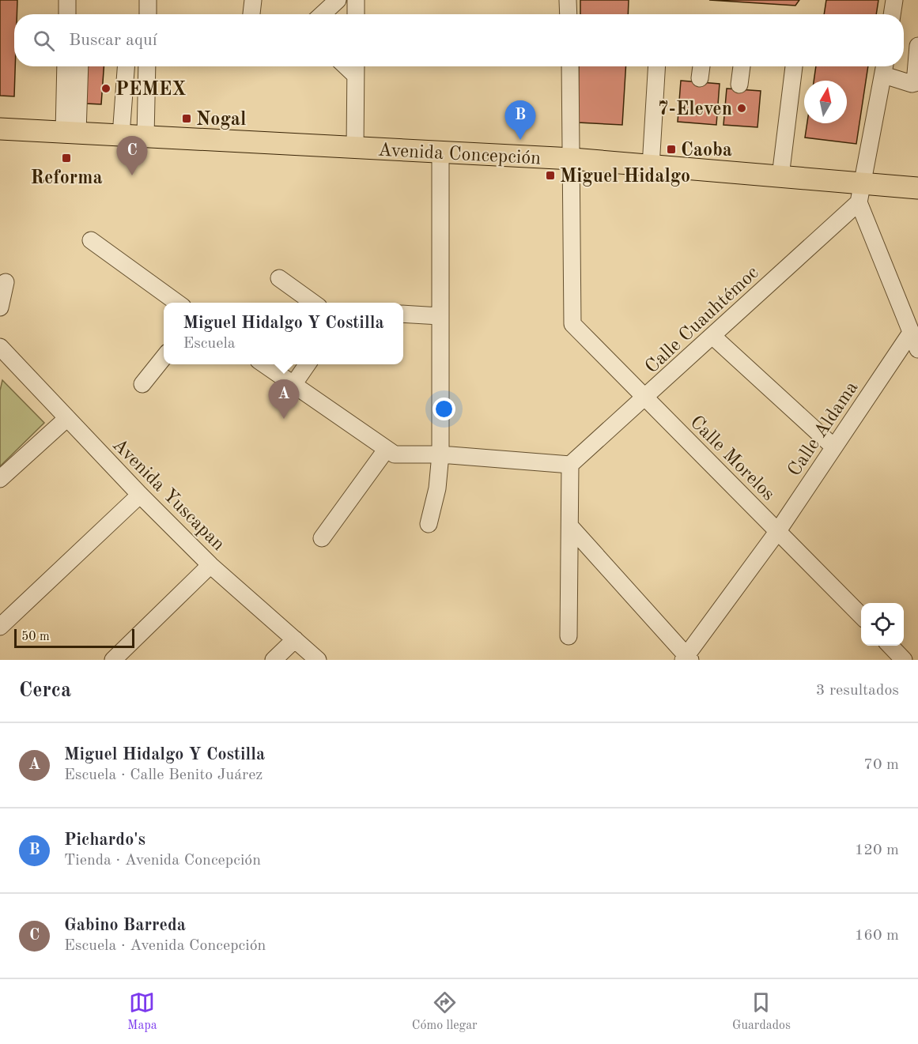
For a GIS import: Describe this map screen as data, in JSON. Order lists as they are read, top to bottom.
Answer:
{
  "streets": {
    "main road": ["Avenida Concepción"],
    "street": [
      "Calle Cuauhtémoc",
      "Calle Aldama",
      "Calle Morelos",
      "Avenida Yuscapan"
    ]
  },
  "crossings": [
    ["Avenida Concepción", "Calle Cuauhtémoc"],
    ["Avenida Concepción", "Calle Morelos"],
    ["Calle Cuauhtémoc", "Calle Morelos"],
    ["Calle Aldama", "Calle Morelos"]
  ],
  "places": {
    "other": ["PEMEX", "7-Eleven"],
    "transit": [
      "Nogal",
      "Caoba",
      "Reforma",
      "Miguel Hidalgo"
    ]
  },
  "scale_bar": "50 m",
  "north": "top",
  "page": {
    "search": "Buscar aquí",
    "pins": ["B", "C", "A"],
    "popup": ["Miguel Hidalgo Y Costilla", "Escuela"],
    "scale": "50 m",
    "heading": ["Cerca", "3 resultados"],
    "list": [
      {
        "mark": "A",
        "name": "Miguel Hidalgo Y Costilla",
        "note": "Escuela · Calle Benito Juárez",
        "value": "70 m"
      },
      {
        "mark": "B",
        "name": "Pichardo's",
        "note": "Tienda · Avenida Concepción",
        "value": "120 m"
      },
      {
        "mark": "C",
        "name": "Gabino Barreda",
        "note": "Escuela · Avenida Concepción",
        "value": "160 m"
      }
    ],
    "nav": ["Mapa", "Cómo llegar", "Guardados"]
  }
}
